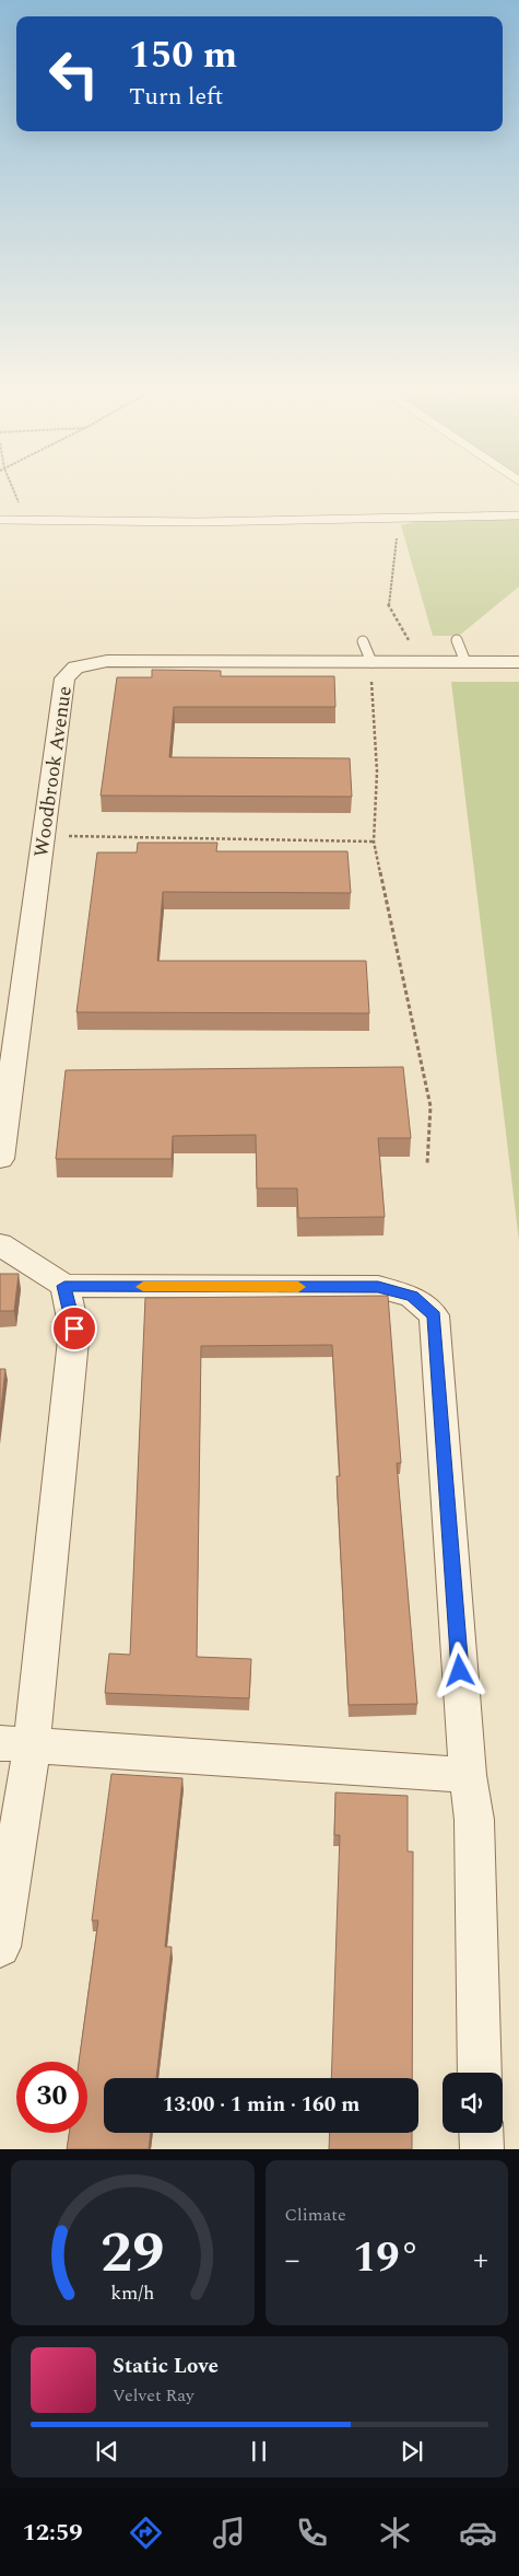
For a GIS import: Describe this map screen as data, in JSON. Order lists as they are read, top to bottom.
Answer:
{
  "streets": {
    "street": ["Woodbrook Avenue"]
  },
  "page": {
    "turn": ["150 m", "Turn left"],
    "limit": "30",
    "trip": "13:00 · 1 min · 160 m",
    "tile": "Climate",
    "heat": ["−", "19°", "+"],
    "song": ["Static Love", "Velvet Ray"],
    "tabs": "12:59",
    "gauge": ["29", "km/h"]
  }
}
